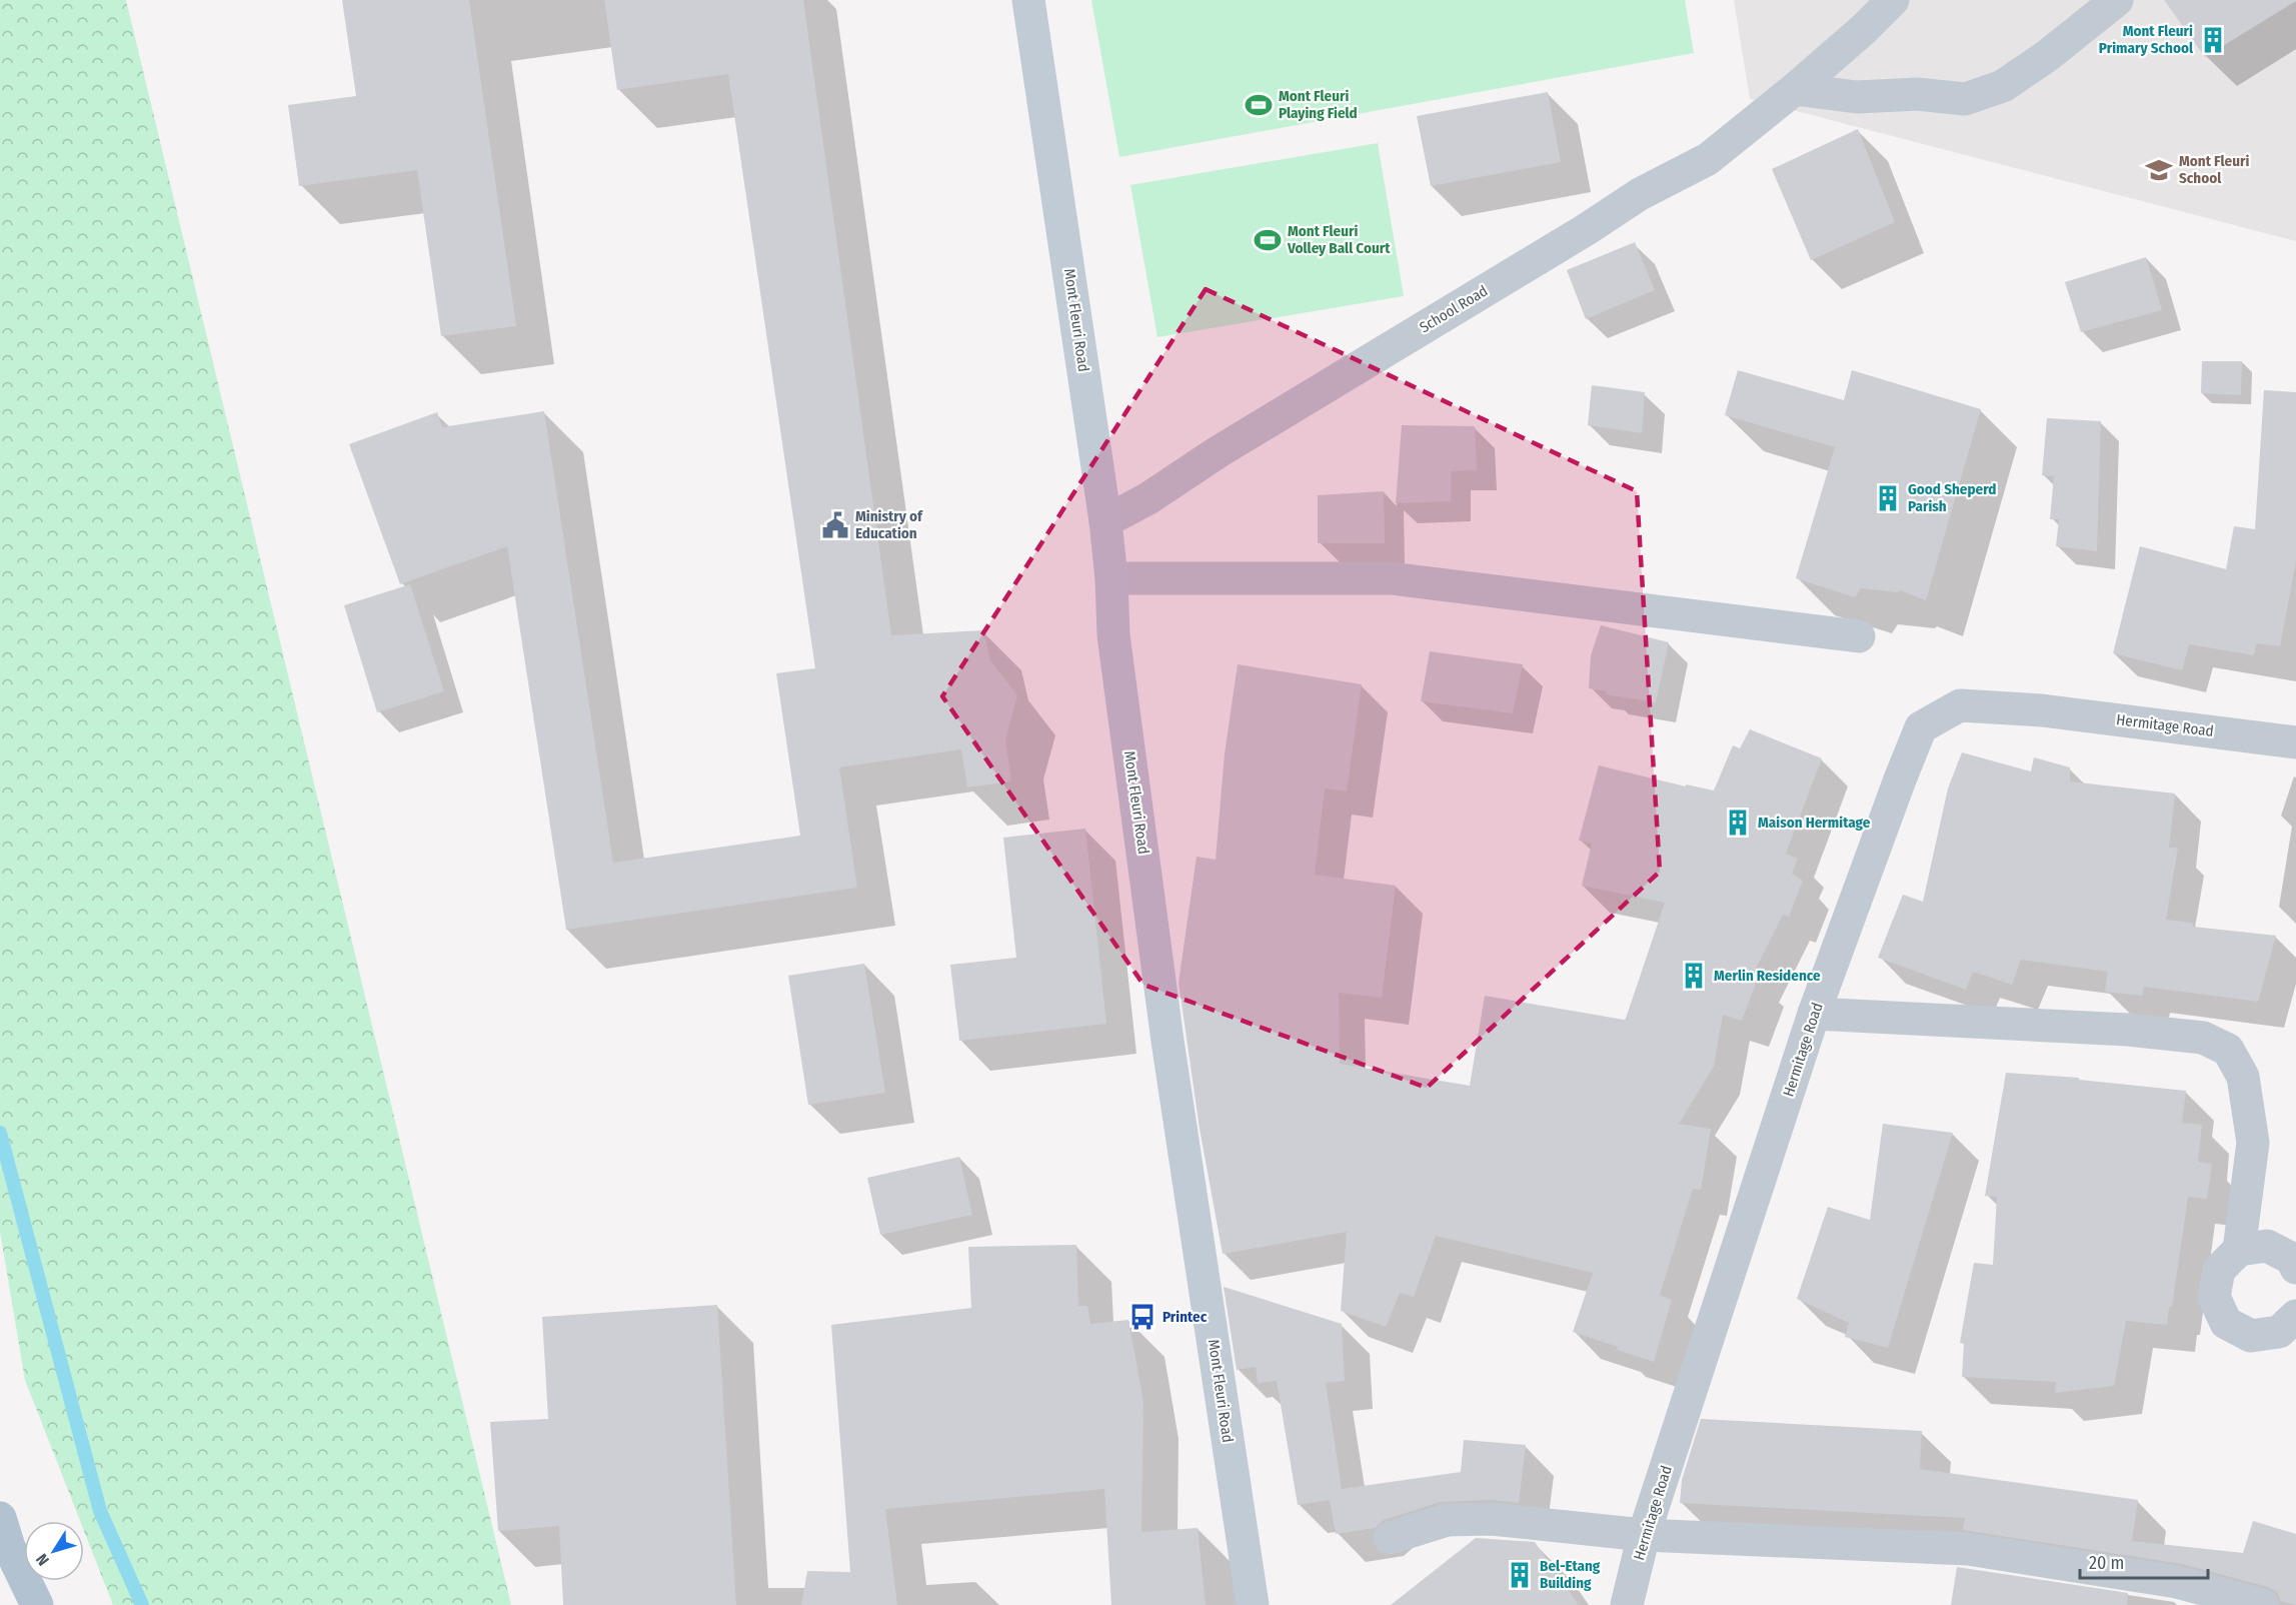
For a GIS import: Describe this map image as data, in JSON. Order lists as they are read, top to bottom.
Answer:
{
  "streets": {
    "main road": ["Mont Fleuri Road"],
    "street": ["School Road", "Hermitage Road"]
  },
  "crossings": [
    ["School Road", "Mont Fleuri Road"]
  ],
  "places": {
    "building": [
      "Mont Fleuri Primary School",
      "Good Sheperd Parish",
      "Maison Hermitage",
      "Merlin Residence",
      "Bel-Etang Building"
    ],
    "sports": ["Mont Fleuri Playing Field", "Mont Fleuri Volley Ball Court"],
    "school or university": ["Mont Fleuri School"],
    "public building": ["Ministry of Education"],
    "bus stop": ["Printec"]
  },
  "scale_bar": "20 m",
  "north": "bottom left"
}
